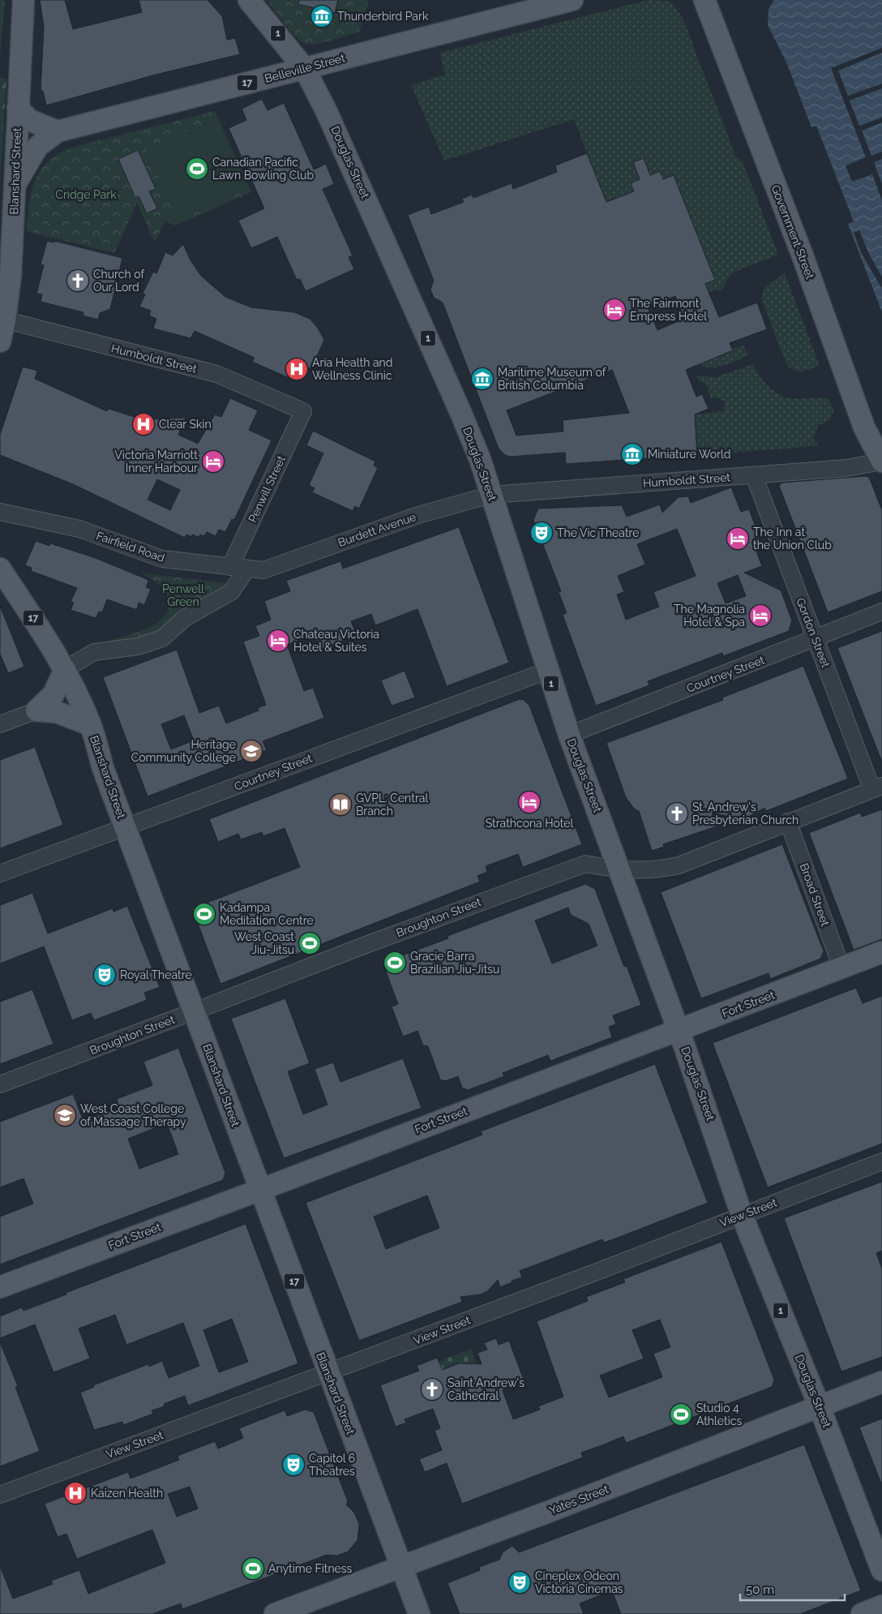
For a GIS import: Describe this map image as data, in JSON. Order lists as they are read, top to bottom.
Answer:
{
  "streets": {
    "main road": [
      "1",
      "Belleville Street",
      "17",
      "Douglas Street",
      "Blanshard Street",
      "Government Street",
      "Fort Street",
      "Yates Street"
    ],
    "street": [
      "Humboldt Street",
      "Penwill Street",
      "Burdett Avenue",
      "Fairfield Road",
      "Gordon Street",
      "Courtney Street",
      "Broad Street",
      "Broughton Street",
      "View Street"
    ]
  },
  "crossings": [
    ["Belleville Street", "Douglas Street"],
    ["Belleville Street", "Blanshard Street"],
    ["Douglas Street", "Humboldt Street"],
    ["Douglas Street", "Burdett Avenue"],
    ["Douglas Street", "Courtney Street"],
    ["Douglas Street", "Broughton Street"],
    ["Douglas Street", "Fort Street"],
    ["Douglas Street", "View Street"],
    ["Douglas Street", "Yates Street"],
    ["Blanshard Street", "Humboldt Street"],
    ["Blanshard Street", "Courtney Street"],
    ["Blanshard Street", "Broughton Street"],
    ["Blanshard Street", "Fort Street"],
    ["Blanshard Street", "View Street"],
    ["Blanshard Street", "Yates Street"],
    ["Government Street", "Humboldt Street"],
    ["Humboldt Street", "Penwill Street"],
    ["Humboldt Street", "Burdett Avenue"],
    ["Humboldt Street", "Gordon Street"],
    ["Penwill Street", "Fairfield Road"],
    ["Burdett Avenue", "Fairfield Road"],
    ["Gordon Street", "Courtney Street"],
    ["Gordon Street", "Broughton Street"],
    ["Broad Street", "Broughton Street"],
    ["Broad Street", "Fort Street"]
  ],
  "parks": ["Cridge Park", "Penwell Green"],
  "places": {
    "museum": ["Thunderbird Park", "Maritime Museum of British Columbia", "Miniature World"],
    "sports": [
      "Canadian Pacific Lawn Bowling Club",
      "Kadampa Meditation Centre",
      "West Coast Jiu-Jitsu",
      "Gracie Barra Brazilian Jiu-Jitsu",
      "Studio 4 Athletics",
      "Anytime Fitness"
    ],
    "church": ["Church of Our Lord", "St. Andrew's Presbyterian Church", "Saint Andrew's Cathedral"],
    "hotel": [
      "The Fairmont Empress Hotel",
      "Victoria Marriott Inner Harbour",
      "The Inn at the Union Club",
      "The Magnolia Hotel & Spa",
      "Chateau Victoria Hotel & Suites",
      "Strathcona Hotel"
    ],
    "hospital": ["Aria Health and Wellness Clinic", "Clear Skin", "Kaizen Health"],
    "theatre": [
      "The Vic Theatre",
      "Royal Theatre",
      "Capitol 6 Theatres",
      "Cineplex Odeon Victoria Cinemas"
    ],
    "school or university": ["Heritage Community College", "West Coast College of Massage Therapy"],
    "library": ["GVPL: Central Branch"]
  },
  "scale_bar": "50 m"
}
